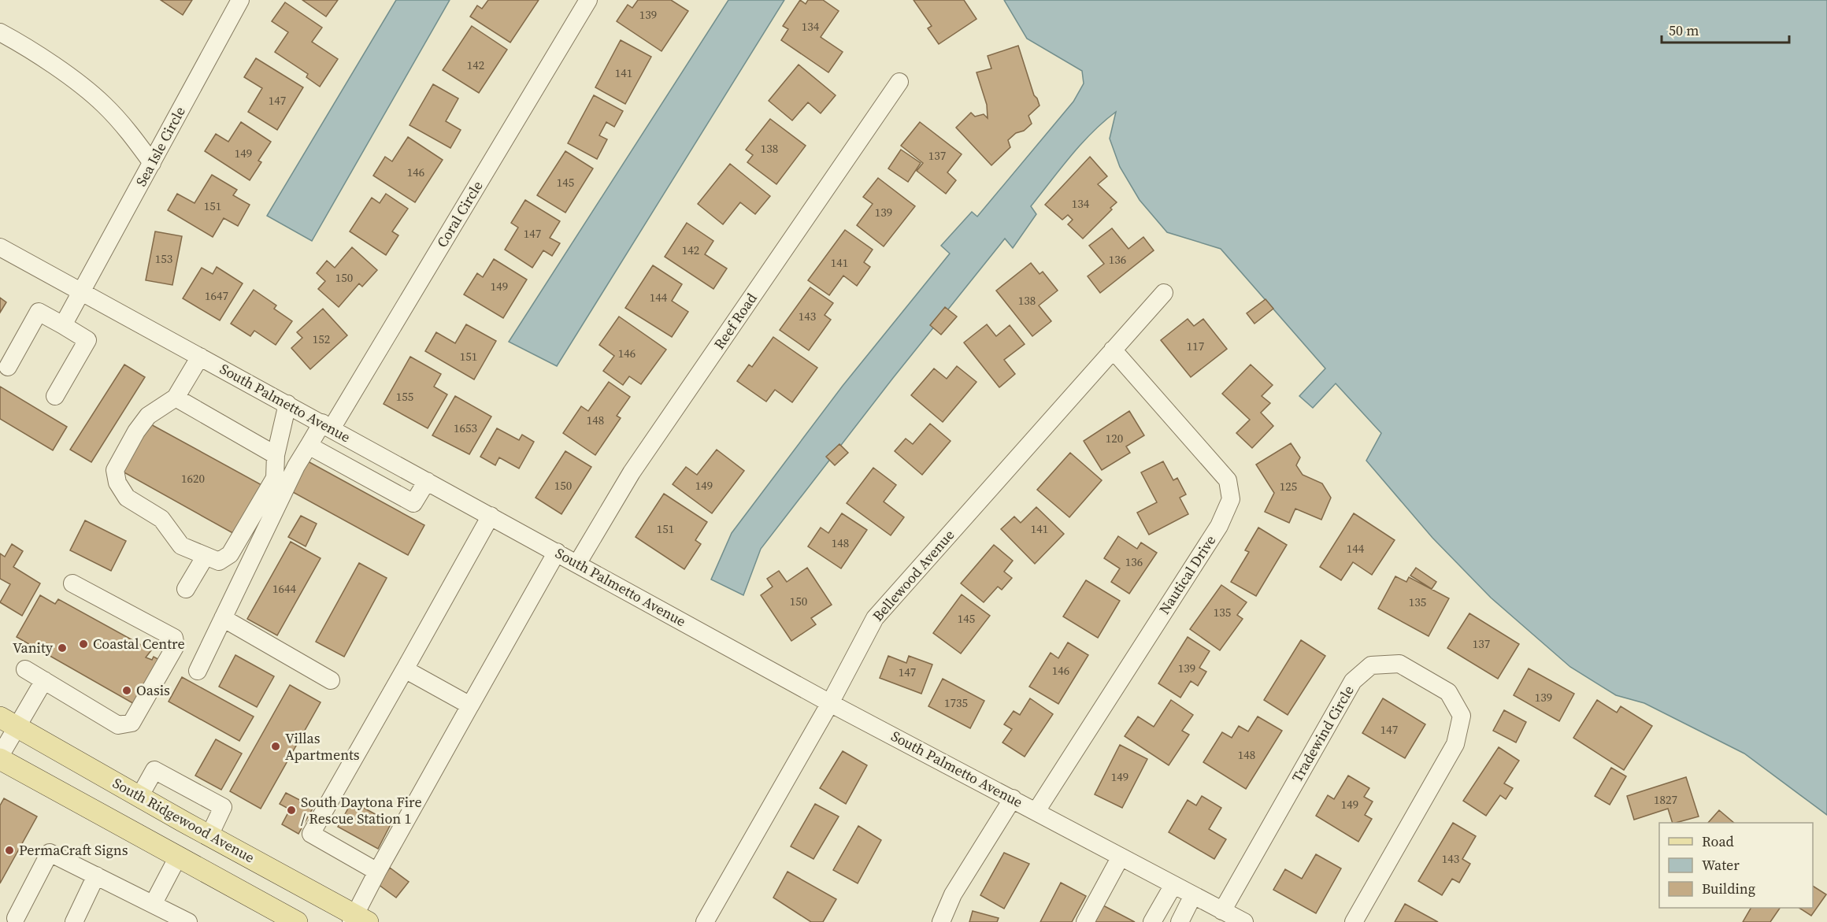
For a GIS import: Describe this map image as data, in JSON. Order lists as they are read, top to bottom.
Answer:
{
  "streets": {
    "main road": ["South Ridgewood Avenue"],
    "street": [
      "Sea Isle Circle",
      "Coral Circle",
      "Reef Road",
      "South Palmetto Avenue",
      "Nautical Drive",
      "Bellewood Avenue",
      "Tradewind Circle"
    ]
  },
  "crossings": [
    ["Sea Isle Circle", "South Palmetto Avenue"],
    ["Coral Circle", "South Palmetto Avenue"],
    ["Reef Road", "South Palmetto Avenue"],
    ["South Palmetto Avenue", "Nautical Drive"],
    ["South Palmetto Avenue", "Bellewood Avenue"],
    ["South Palmetto Avenue", "Tradewind Circle"],
    ["Nautical Drive", "Bellewood Avenue"]
  ],
  "places": [
    "Coastal Centre",
    "Vanity",
    "Oasis",
    "Villas Apartments",
    "South Daytona Fire / Rescue Station 1",
    "PermaCraft Signs"
  ],
  "house_numbers": [
    "139",
    "134",
    "142",
    "141",
    "147",
    "138",
    "149",
    "137",
    "146",
    "145",
    "134",
    "151",
    "139",
    "147",
    "142",
    "153",
    "136",
    "141",
    "150",
    "149",
    "1647",
    "144",
    "138",
    "143",
    "152",
    "117",
    "146",
    "151",
    "155",
    "148",
    "1653",
    "120",
    "1620",
    "150",
    "149",
    "125",
    "151",
    "141",
    "148",
    "144",
    "136",
    "1644",
    "150",
    "135",
    "135",
    "145",
    "137",
    "139",
    "146",
    "147",
    "139",
    "1735",
    "147",
    "148",
    "149",
    "1827",
    "149",
    "143"
  ],
  "legend": ["Road", "Water", "Building"],
  "scale_bar": "50 m"
}
